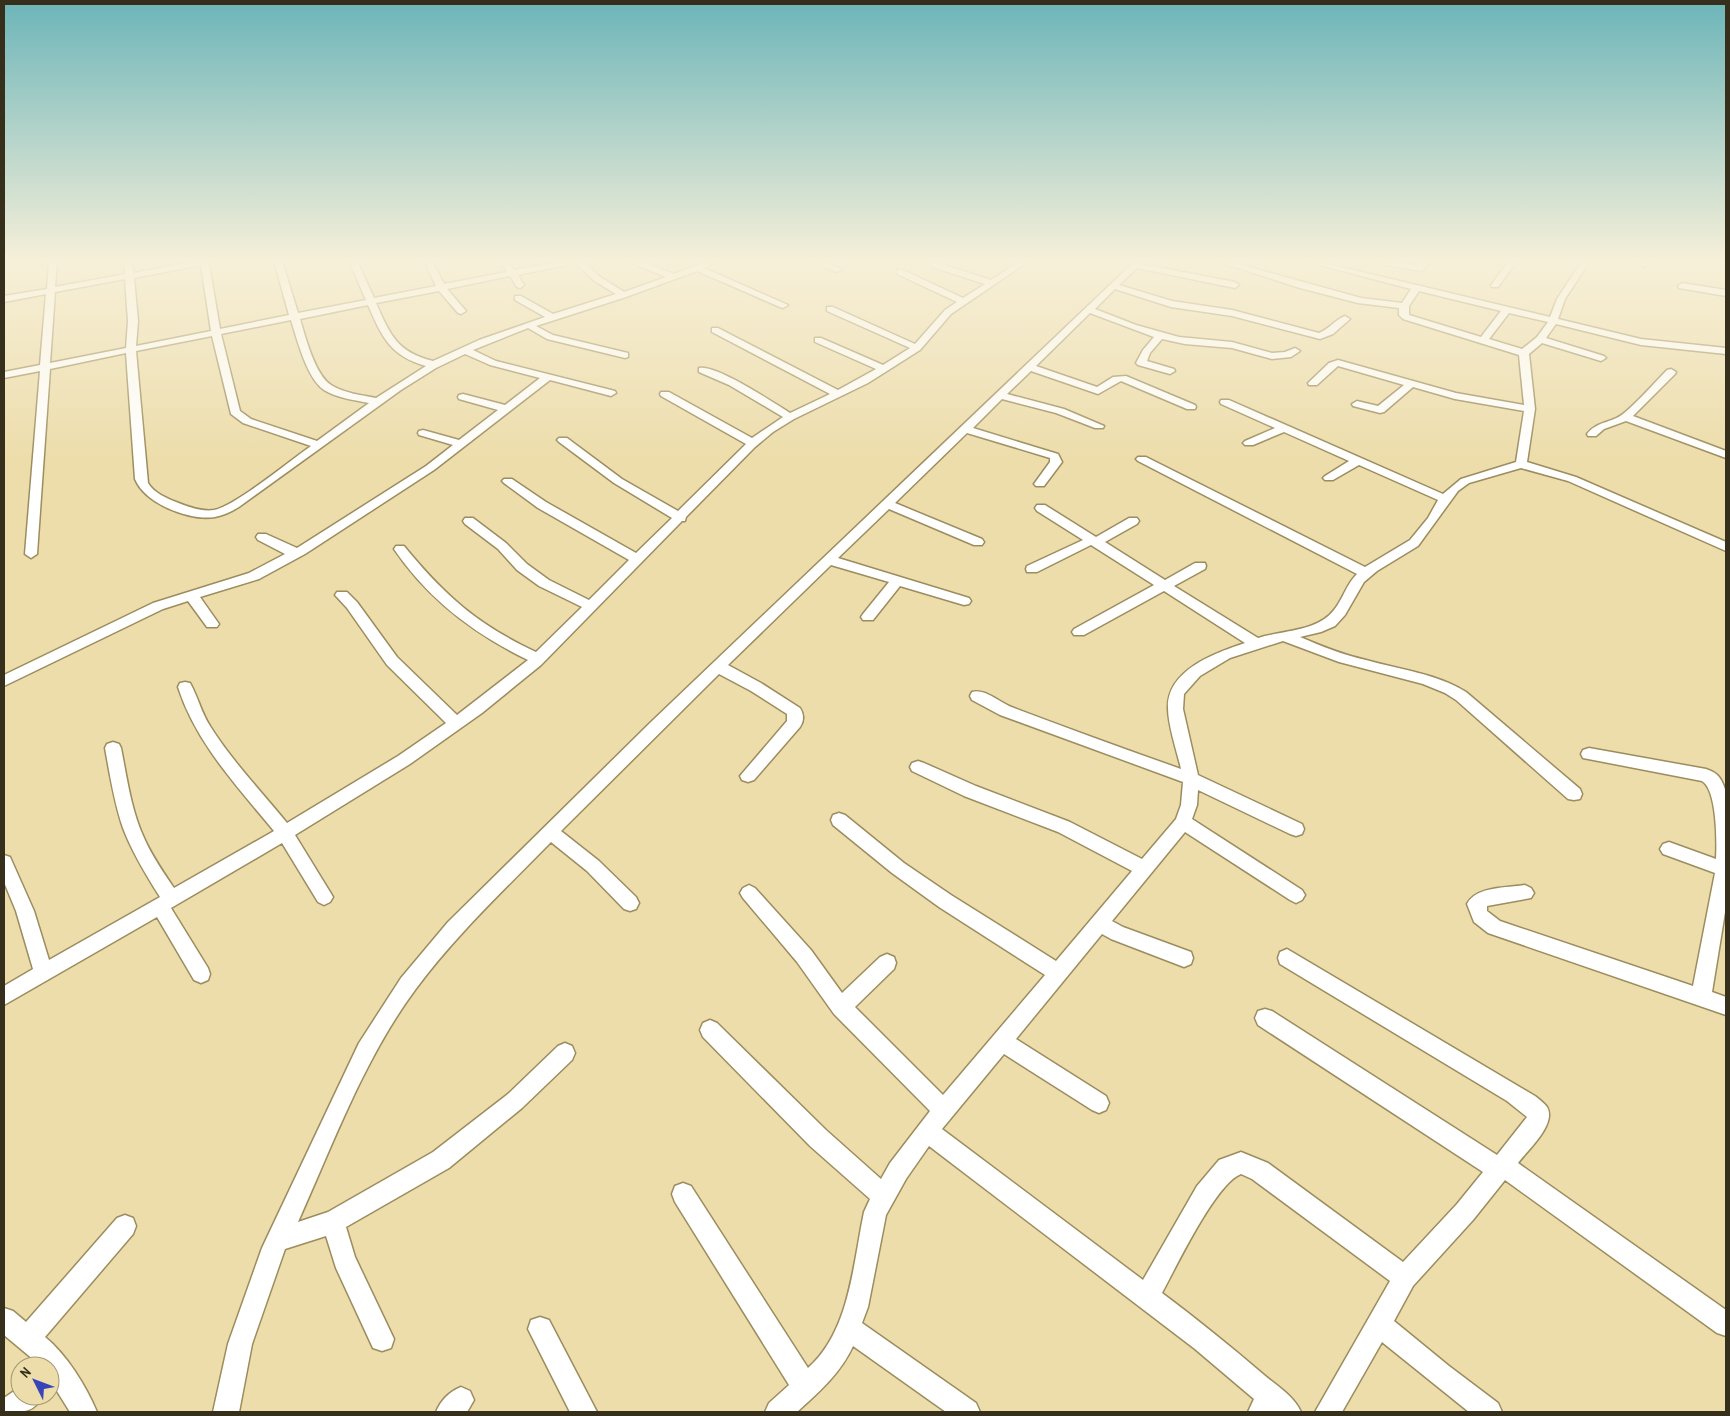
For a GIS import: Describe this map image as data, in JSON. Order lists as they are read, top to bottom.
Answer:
{
  "north": "top left"
}
